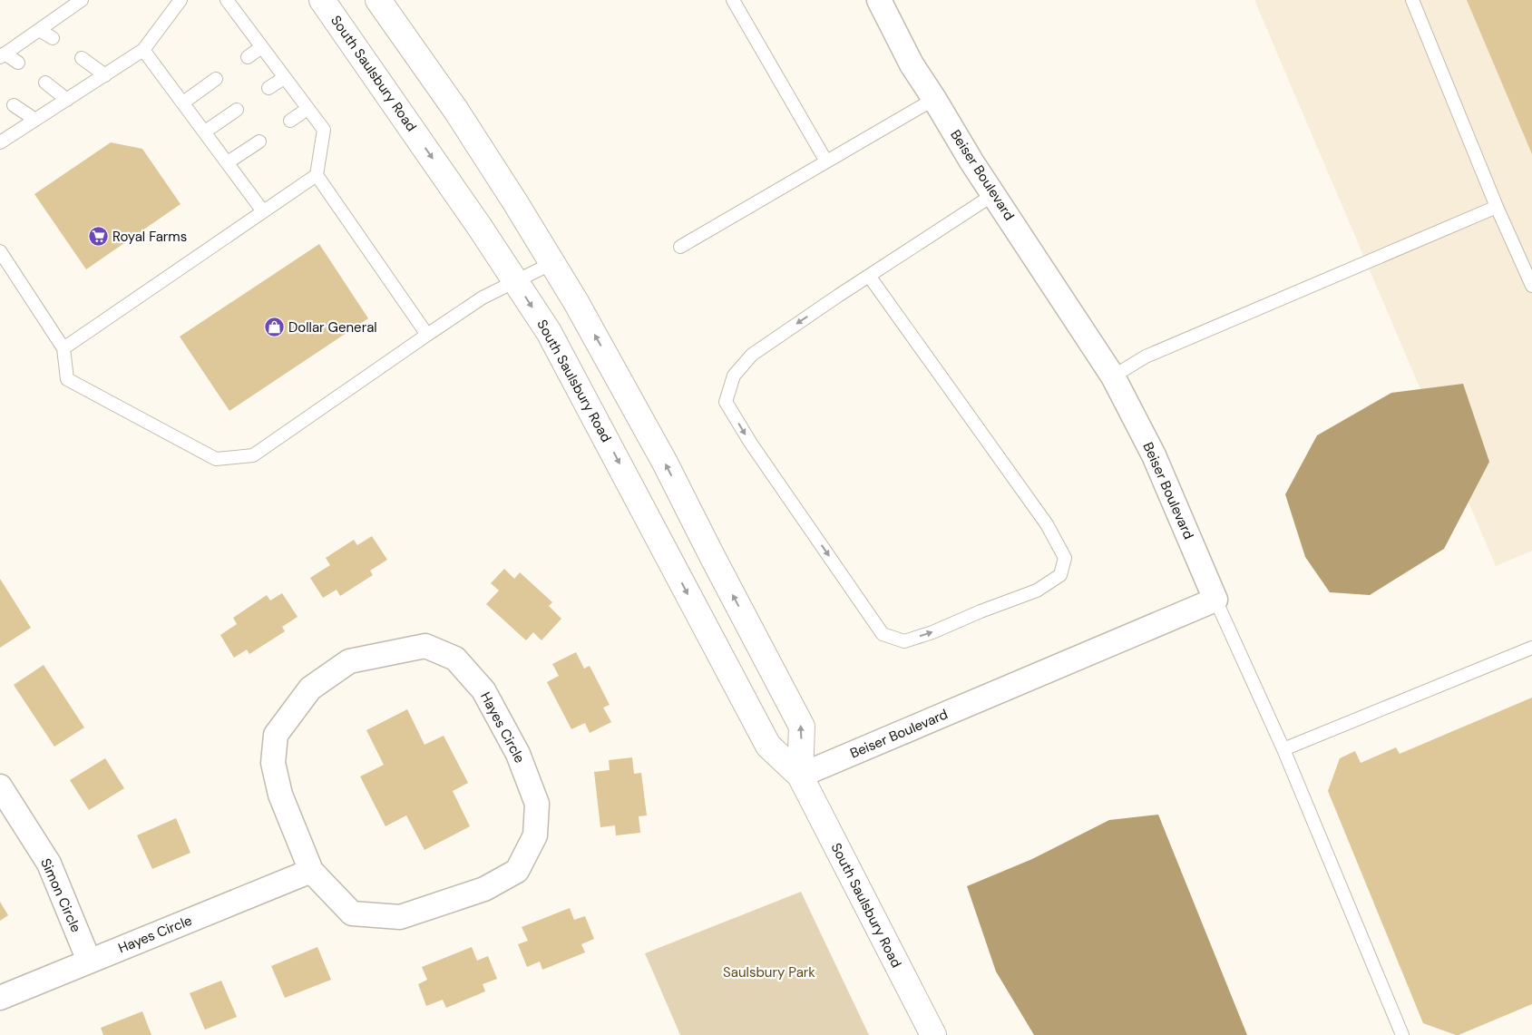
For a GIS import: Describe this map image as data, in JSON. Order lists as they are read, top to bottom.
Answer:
{
  "streets": {
    "main road": ["South Saulsbury Road"],
    "street": ["Beiser Boulevard", "Hayes Circle", "Simon Circle"]
  },
  "crossings": [
    ["South Saulsbury Road", "Beiser Boulevard"],
    ["Hayes Circle", "Simon Circle"]
  ],
  "parks": ["Saulsbury Park"],
  "places": {
    "supermarket": ["Royal Farms"],
    "shop": ["Dollar General"]
  }
}
